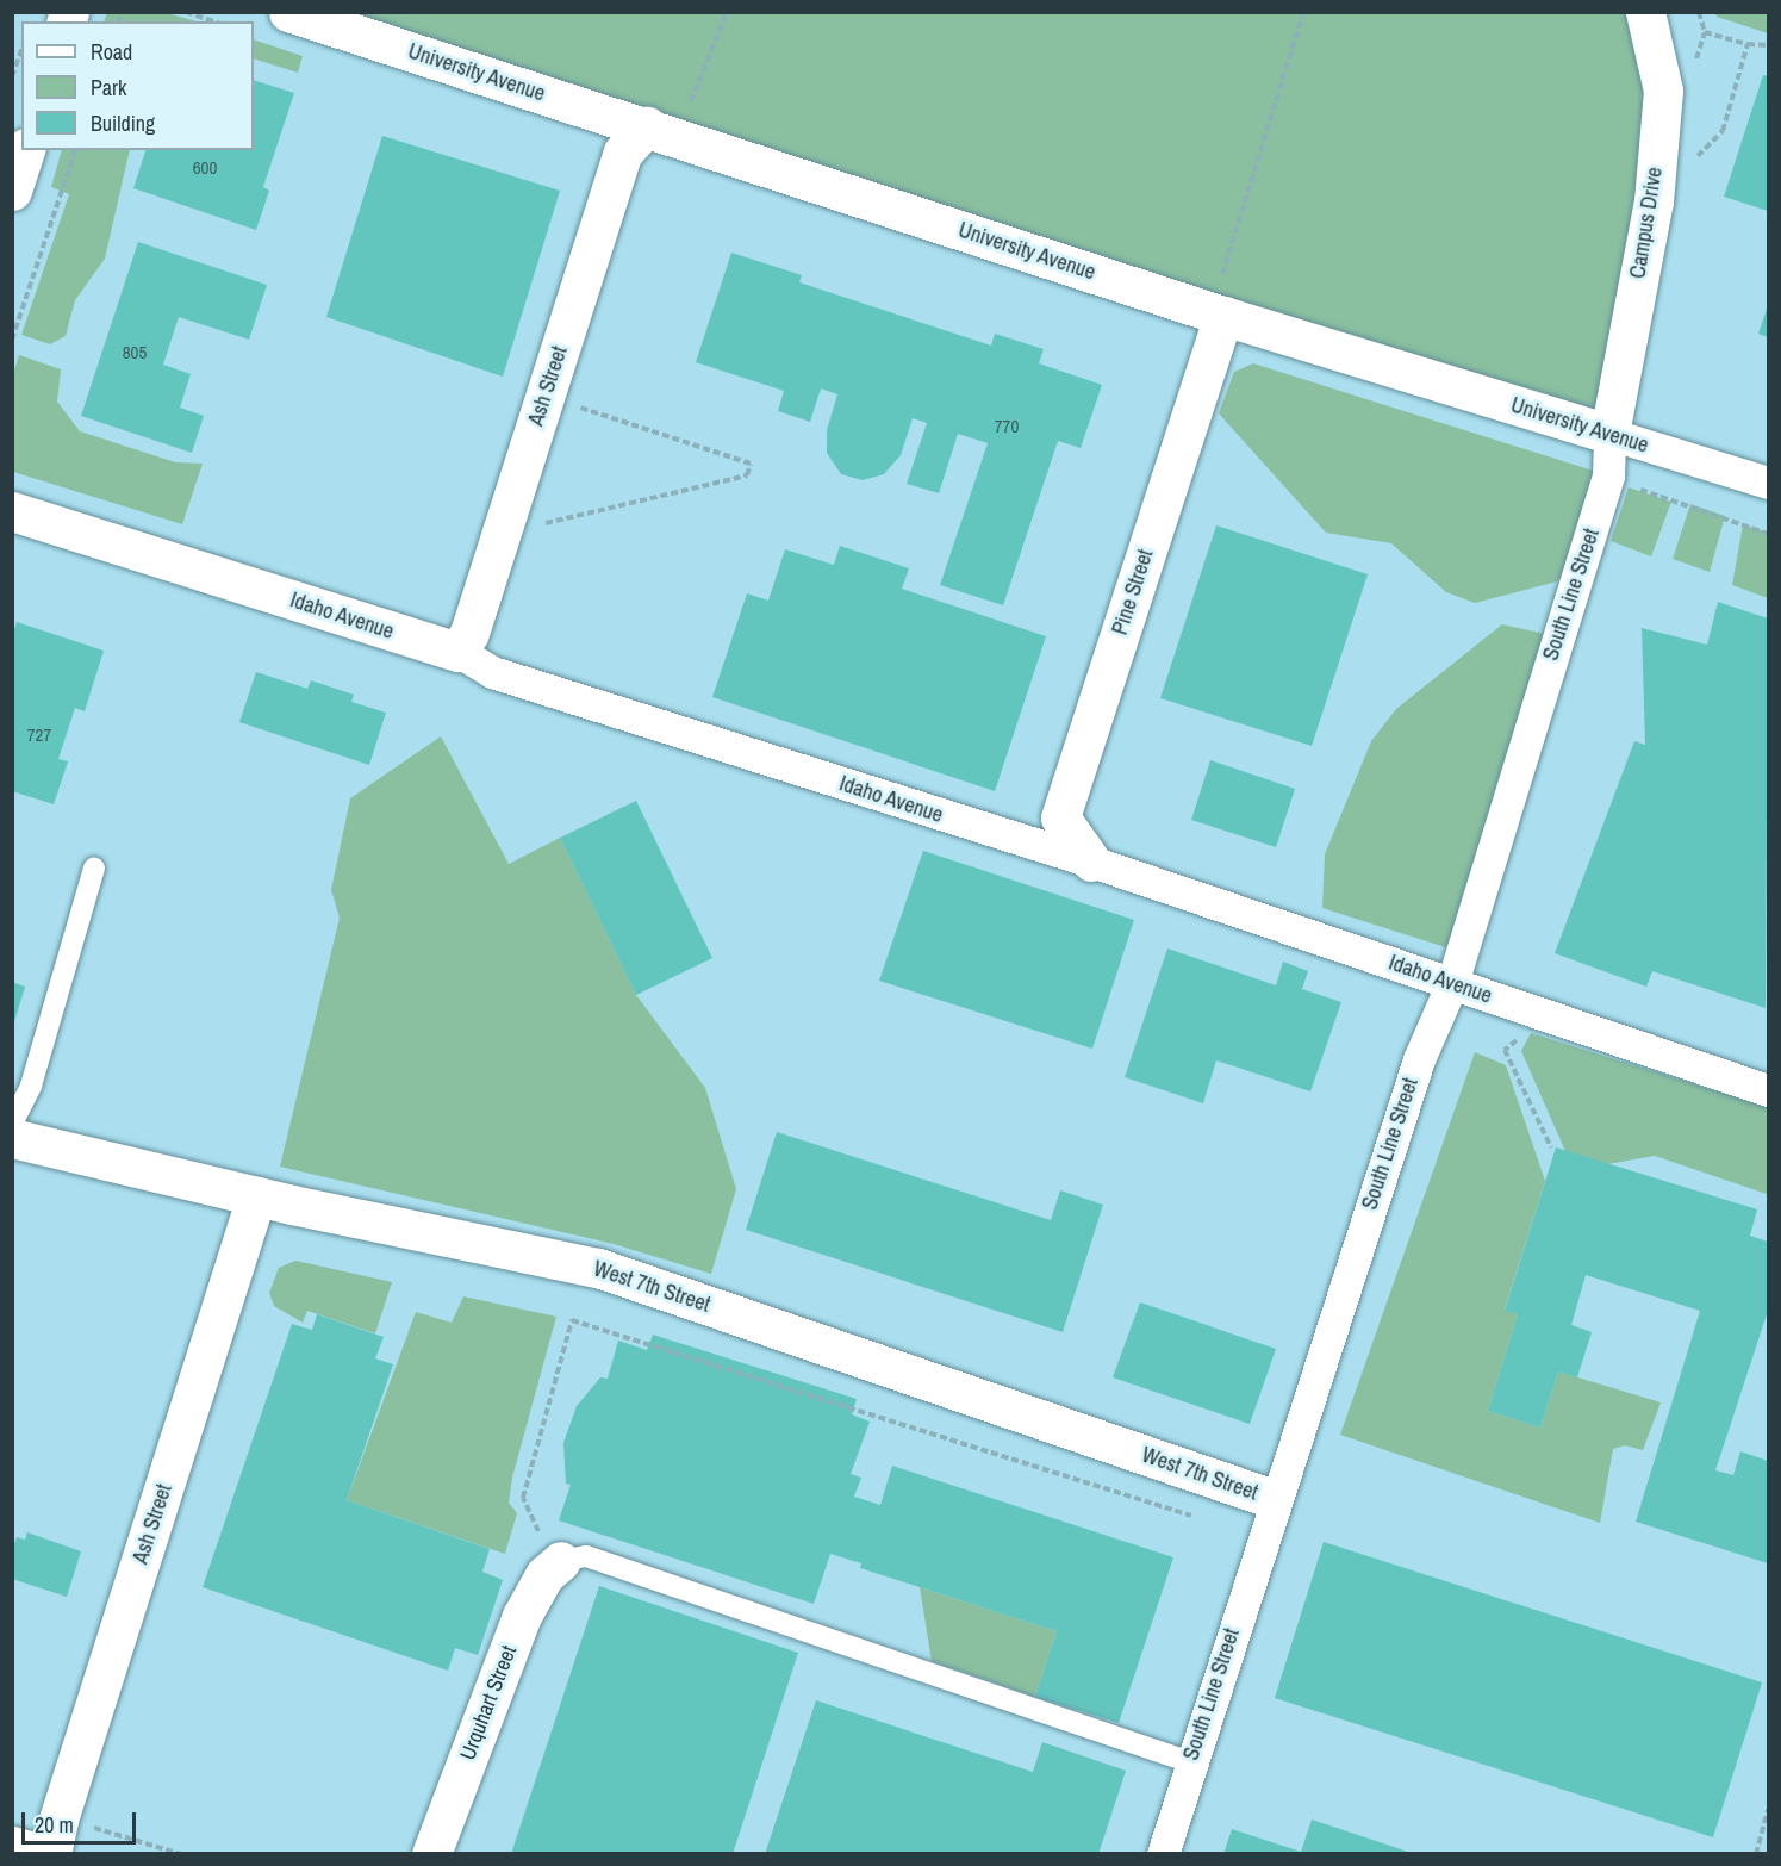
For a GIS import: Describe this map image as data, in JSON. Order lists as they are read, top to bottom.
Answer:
{
  "streets": {
    "street": [
      "University Avenue",
      "Campus Drive",
      "Ash Street",
      "Pine Street",
      "South Line Street",
      "Idaho Avenue",
      "West 7th Street",
      "Urquhart Street"
    ]
  },
  "crossings": [
    ["University Avenue", "Campus Drive"],
    ["University Avenue", "Ash Street"],
    ["University Avenue", "Pine Street"],
    ["University Avenue", "South Line Street"],
    ["Campus Drive", "South Line Street"],
    ["Ash Street", "Idaho Avenue"],
    ["Ash Street", "West 7th Street"],
    ["Pine Street", "Idaho Avenue"],
    ["South Line Street", "Idaho Avenue"],
    ["South Line Street", "West 7th Street"]
  ],
  "house_numbers": [
    "600",
    "805",
    "770",
    "727"
  ],
  "legend": ["Road", "Park", "Building"],
  "scale_bar": "20 m"
}
